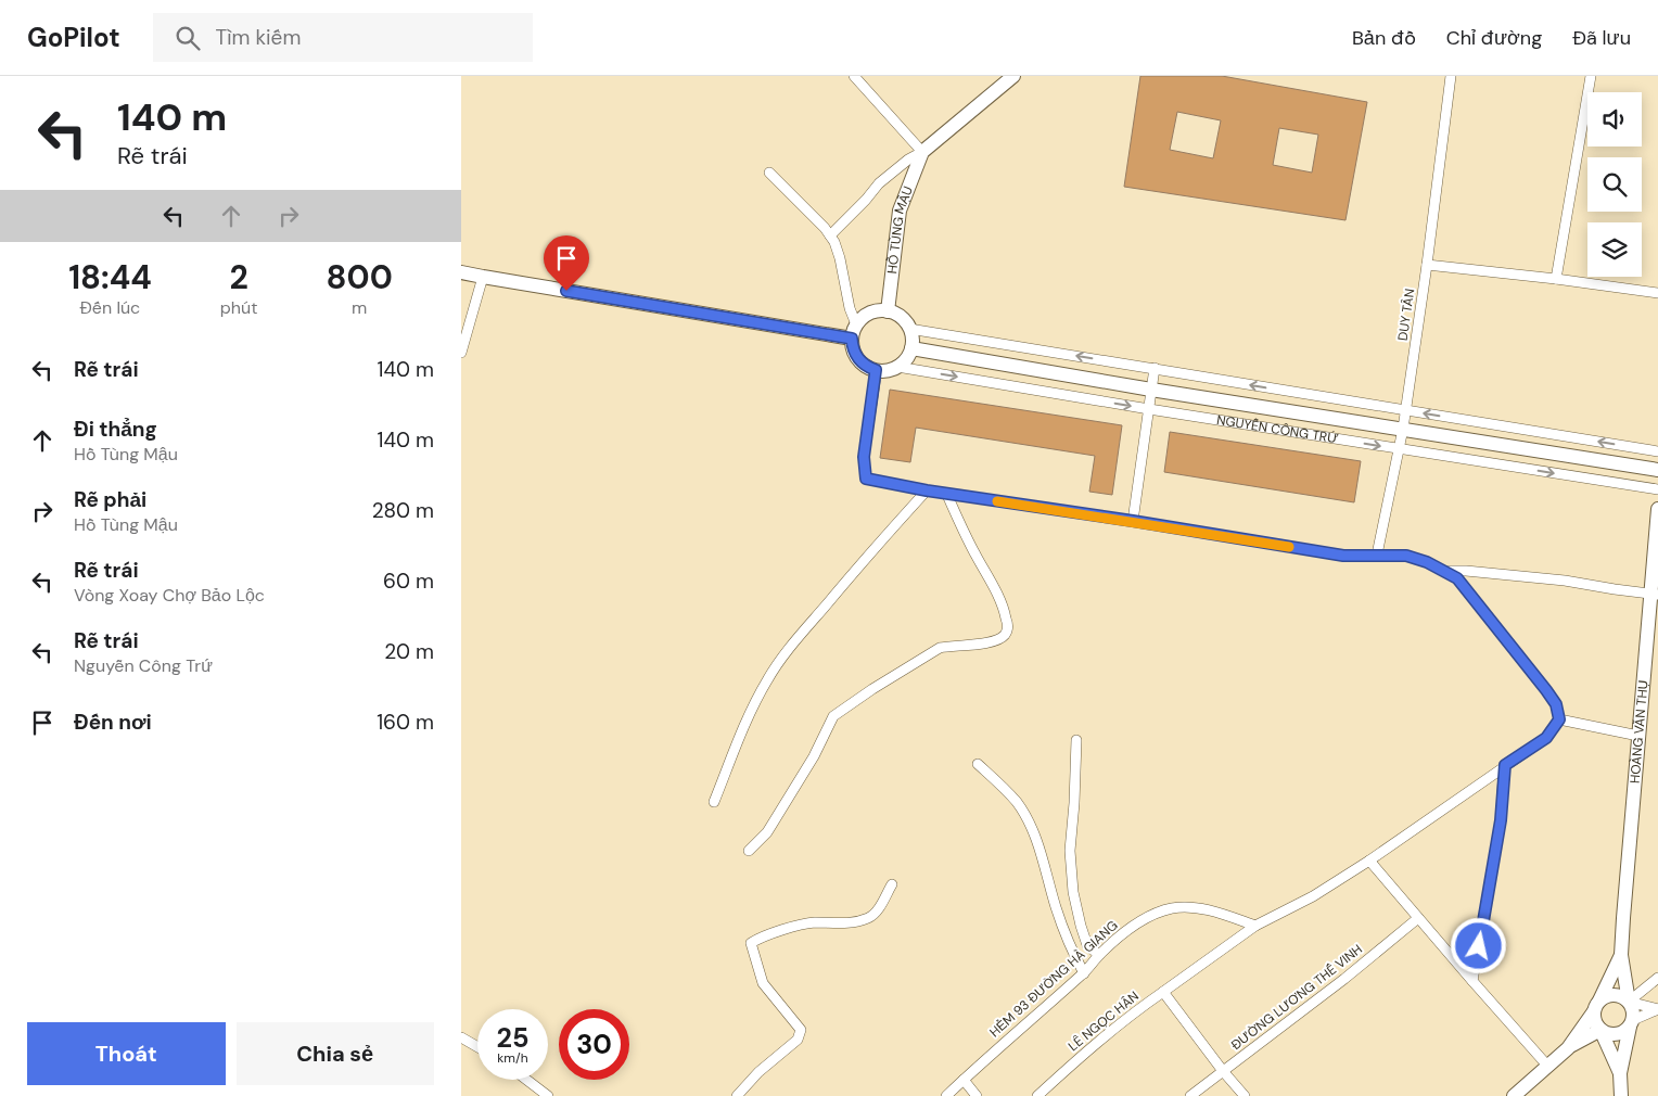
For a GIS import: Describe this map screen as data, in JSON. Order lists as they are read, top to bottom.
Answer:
{
  "streets": {
    "street": [
      "HỒ TÙNG MẬU",
      "DUY TÂN",
      "NGUYỄN CÔNG TRỨ",
      "HOÀNG VĂN THỤ",
      "HẺM 93 ĐƯỜNG HÀ GIANG",
      "ĐƯỜNG LƯƠNG THẾ VINH",
      "LÊ NGỌC HÂN"
    ]
  },
  "crossings": [
    ["HỒ TÙNG MẬU", "NGUYỄN CÔNG TRỨ"],
    ["DUY TÂN", "NGUYỄN CÔNG TRỨ"],
    ["HẺM 93 ĐƯỜNG HÀ GIANG", "LÊ NGỌC HÂN"]
  ],
  "page": {
    "header": "GoPilot",
    "search": "Tìm kiếm",
    "nav": ["Bản đồ", "Chỉ đường", "Đã lưu"],
    "turn": ["140 m", "Rẽ trái"],
    "eta": [
      "18:44",
      "Đến lúc",
      "2",
      "phút",
      "800",
      "m"
    ],
    "list": [
      {
        "name": "Rẽ trái",
        "value": "140 m"
      },
      {
        "name": "Đi thẳng",
        "note": "Hồ Tùng Mậu",
        "value": "140 m"
      },
      {
        "name": "Rẽ phải",
        "note": "Hồ Tùng Mậu",
        "value": "280 m"
      },
      {
        "name": "Rẽ trái",
        "note": "Vòng Xoay Chợ Bảo Lộc",
        "value": "60 m"
      },
      {
        "name": "Rẽ trái",
        "note": "Nguyễn Công Trứ",
        "value": "20 m"
      },
      {
        "name": "Đến nơi",
        "value": "160 m"
      }
    ],
    "speed": "25 km/h",
    "limit": "30",
    "buttons": ["Thoát", "Chia sẻ"]
  }
}
